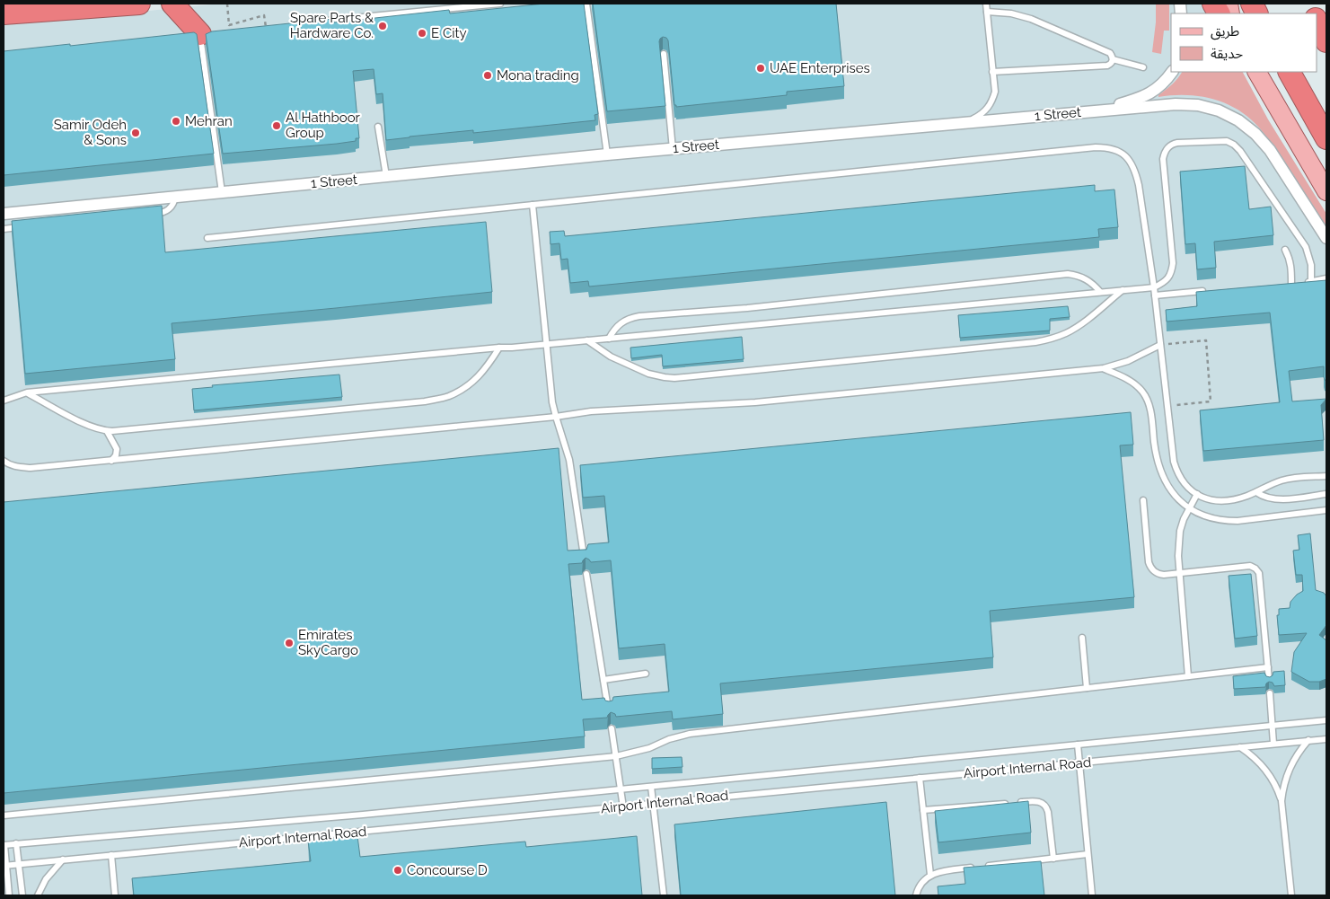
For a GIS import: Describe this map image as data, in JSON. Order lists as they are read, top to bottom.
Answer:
{
  "streets": {
    "street": ["1 Street"],
    "lane": ["Airport Internal Road"]
  },
  "places": [
    "Spare Parts & Hardware Co.",
    "E City",
    "UAE Enterprises",
    "Mona trading",
    "Mehran",
    "Al Hathboor Group",
    "Samir Odeh & Sons",
    "Emirates SkyCargo",
    "Concourse D"
  ],
  "legend": ["طريق", "حديقة"]
}
